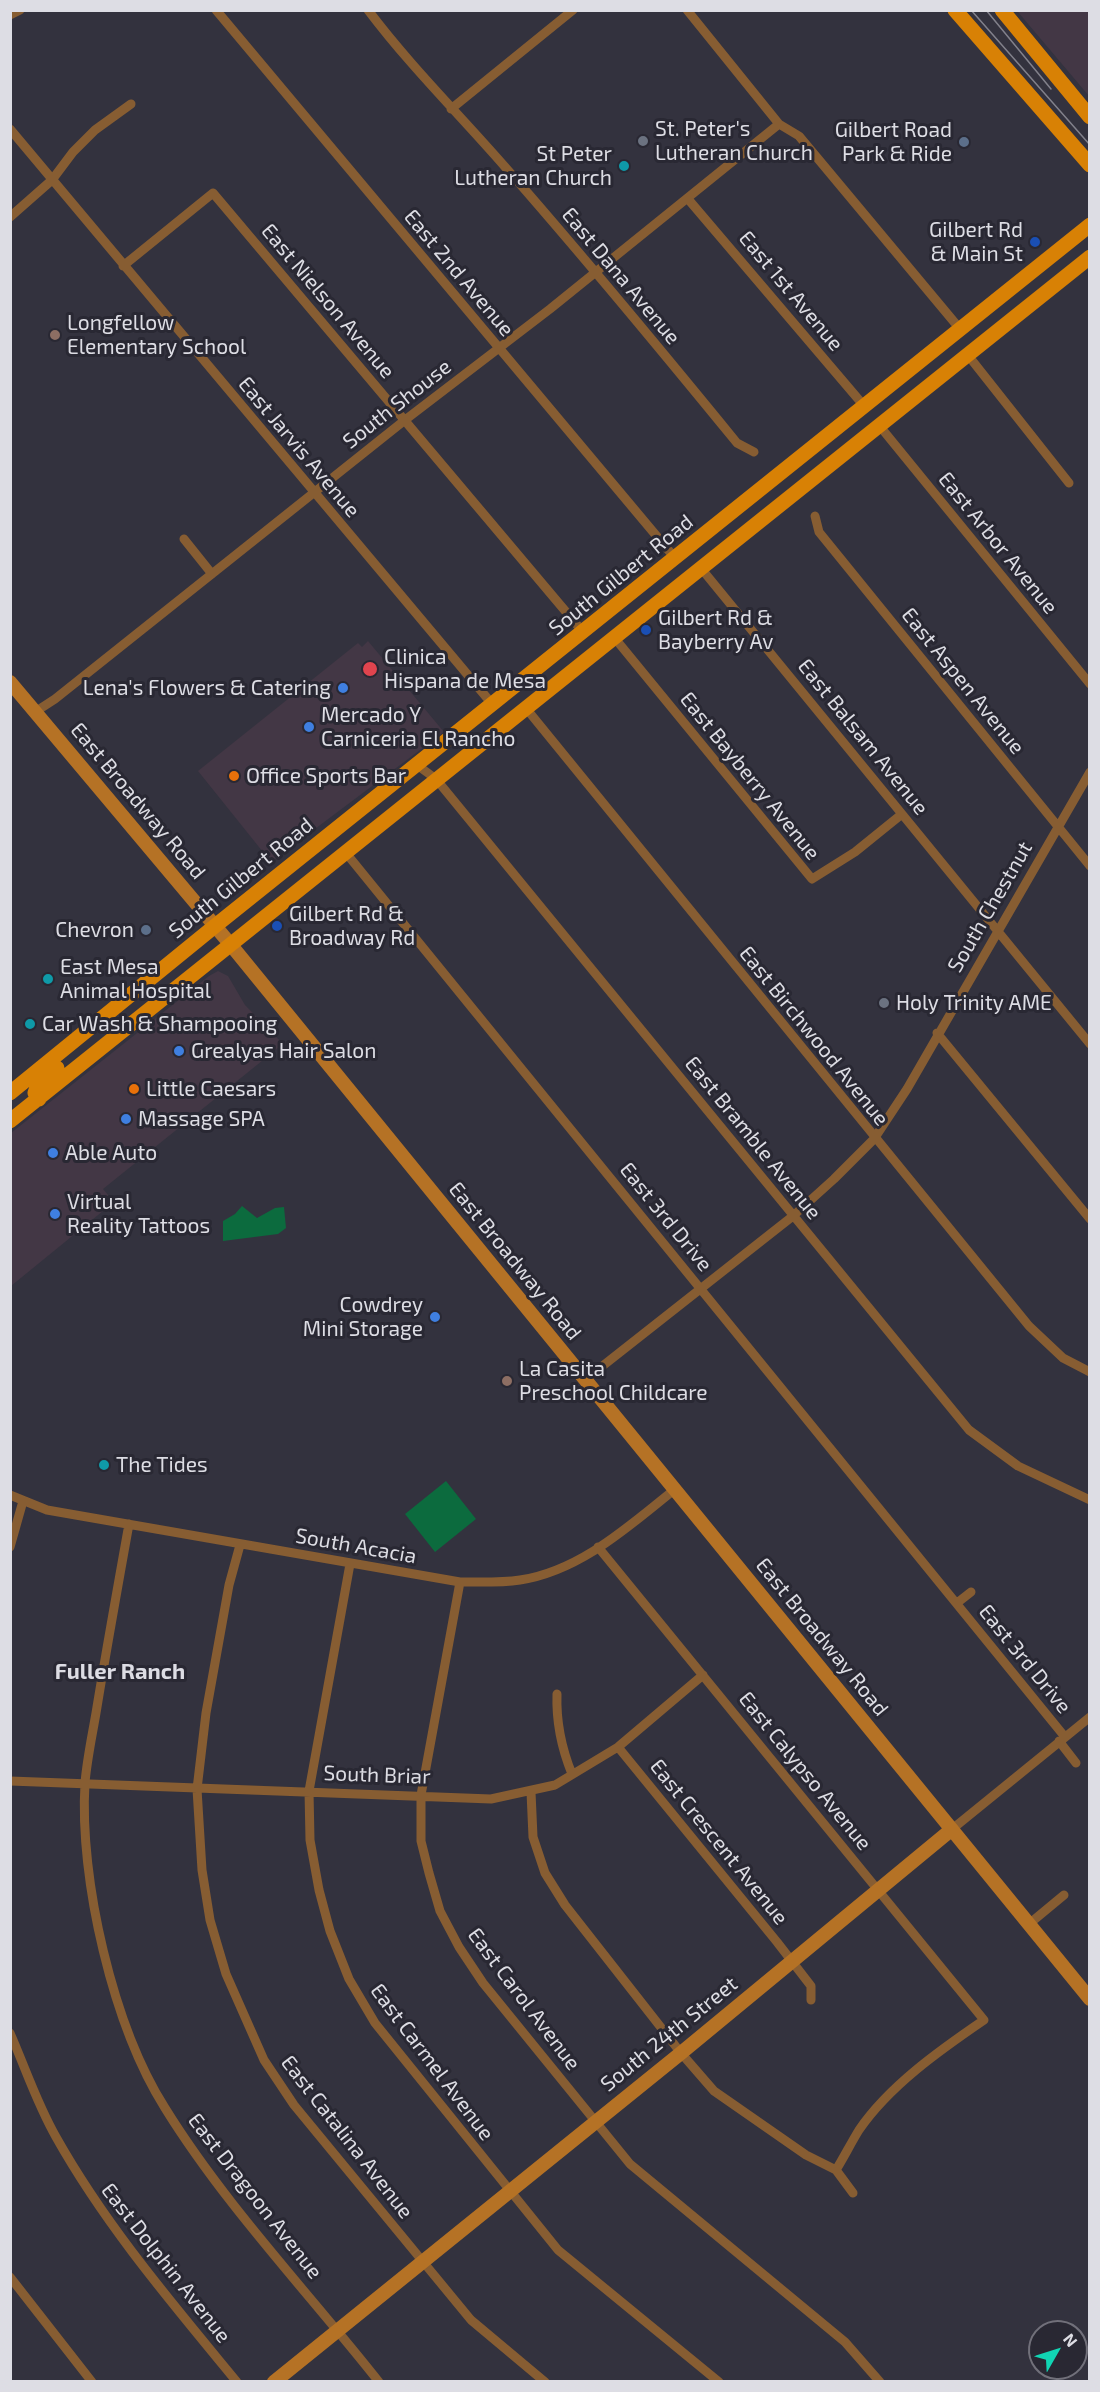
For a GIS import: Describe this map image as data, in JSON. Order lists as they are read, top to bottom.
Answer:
{
  "streets": {
    "main road": ["South Gilbert Road", "East Broadway Road", "South 24th Street"],
    "street": [
      "East 2nd Avenue",
      "East Dana Avenue",
      "East 1st Avenue",
      "East Nielson Avenue",
      "South Shouse",
      "East Jarvis Avenue",
      "East Arbor Avenue",
      "East Aspen Avenue",
      "East Balsam Avenue",
      "East Bayberry Avenue",
      "South Chestnut",
      "East Birchwood Avenue",
      "East Bramble Avenue",
      "East 3rd Drive",
      "South Acacia",
      "East Calypso Avenue",
      "South Briar",
      "East Crescent Avenue",
      "East Carol Avenue",
      "East Carmel Avenue",
      "East Catalina Avenue",
      "East Dragoon Avenue",
      "East Dolphin Avenue"
    ]
  },
  "crossings": [
    ["East 2nd Avenue", "South Shouse"],
    ["East 2nd Avenue", "South Gilbert Road"],
    ["East Dana Avenue", "South Shouse"],
    ["East 1st Avenue", "South Shouse"],
    ["East 1st Avenue", "South Gilbert Road"],
    ["East Nielson Avenue", "South Shouse"],
    ["East Nielson Avenue", "East Jarvis Avenue"],
    ["East Nielson Avenue", "South Gilbert Road"],
    ["South Shouse", "East Jarvis Avenue"],
    ["South Shouse", "East Broadway Road"],
    ["East Jarvis Avenue", "South Gilbert Road"],
    ["East Arbor Avenue", "South Gilbert Road"],
    ["South Gilbert Road", "East Balsam Avenue"],
    ["South Gilbert Road", "East Bayberry Avenue"],
    ["South Gilbert Road", "East Broadway Road"],
    ["South Gilbert Road", "East Birchwood Avenue"],
    ["South Gilbert Road", "East Bramble Avenue"],
    ["South Gilbert Road", "East 3rd Drive"],
    ["East Aspen Avenue", "South Chestnut"],
    ["East Balsam Avenue", "East Bayberry Avenue"],
    ["East Balsam Avenue", "South Chestnut"],
    ["East Broadway Road", "South Chestnut"],
    ["East Broadway Road", "South Acacia"],
    ["East Broadway Road", "South 24th Street"],
    ["South Chestnut", "East Birchwood Avenue"],
    ["South Chestnut", "East Bramble Avenue"],
    ["South Chestnut", "East 3rd Drive"],
    ["East 3rd Drive", "South 24th Street"],
    ["South Acacia", "East Calypso Avenue"],
    ["South Acacia", "East Carol Avenue"],
    ["South Acacia", "East Carmel Avenue"],
    ["South Acacia", "East Catalina Avenue"],
    ["South Acacia", "East Dragoon Avenue"],
    ["East Calypso Avenue", "South Briar"],
    ["East Calypso Avenue", "South 24th Street"],
    ["South Briar", "East Crescent Avenue"],
    ["South Briar", "East Carol Avenue"],
    ["South Briar", "East Carmel Avenue"],
    ["South Briar", "East Catalina Avenue"],
    ["South Briar", "East Dragoon Avenue"],
    ["East Crescent Avenue", "South 24th Street"],
    ["East Carol Avenue", "South 24th Street"],
    ["South 24th Street", "East Carmel Avenue"],
    ["South 24th Street", "East Catalina Avenue"],
    ["South 24th Street", "East Dragoon Avenue"]
  ],
  "districts": ["Fuller Ranch"],
  "places": [
    "St. Peter's Lutheran Church",
    "Gilbert Road Park & Ride",
    "St Peter Lutheran Church",
    "Gilbert Rd & Main St",
    "Longfellow Elementary School",
    "Gilbert Rd & Bayberry Av",
    "Clinica Hispana de Mesa",
    "Lena's Flowers & Catering",
    "Mercado Y Carniceria El Rancho",
    "Office Sports Bar",
    "Gilbert Rd & Broadway Rd",
    "Chevron",
    "East Mesa Animal Hospital",
    "Holy Trinity AME",
    "Car Wash & Shampooing",
    "Grealyas Hair Salon",
    "Little Caesars",
    "Massage SPA",
    "Able Auto",
    "Virtual Reality Tattoos",
    "Cowdrey Mini Storage",
    "La Casita Preschool Childcare",
    "The Tides"
  ],
  "north": "top right"
}
